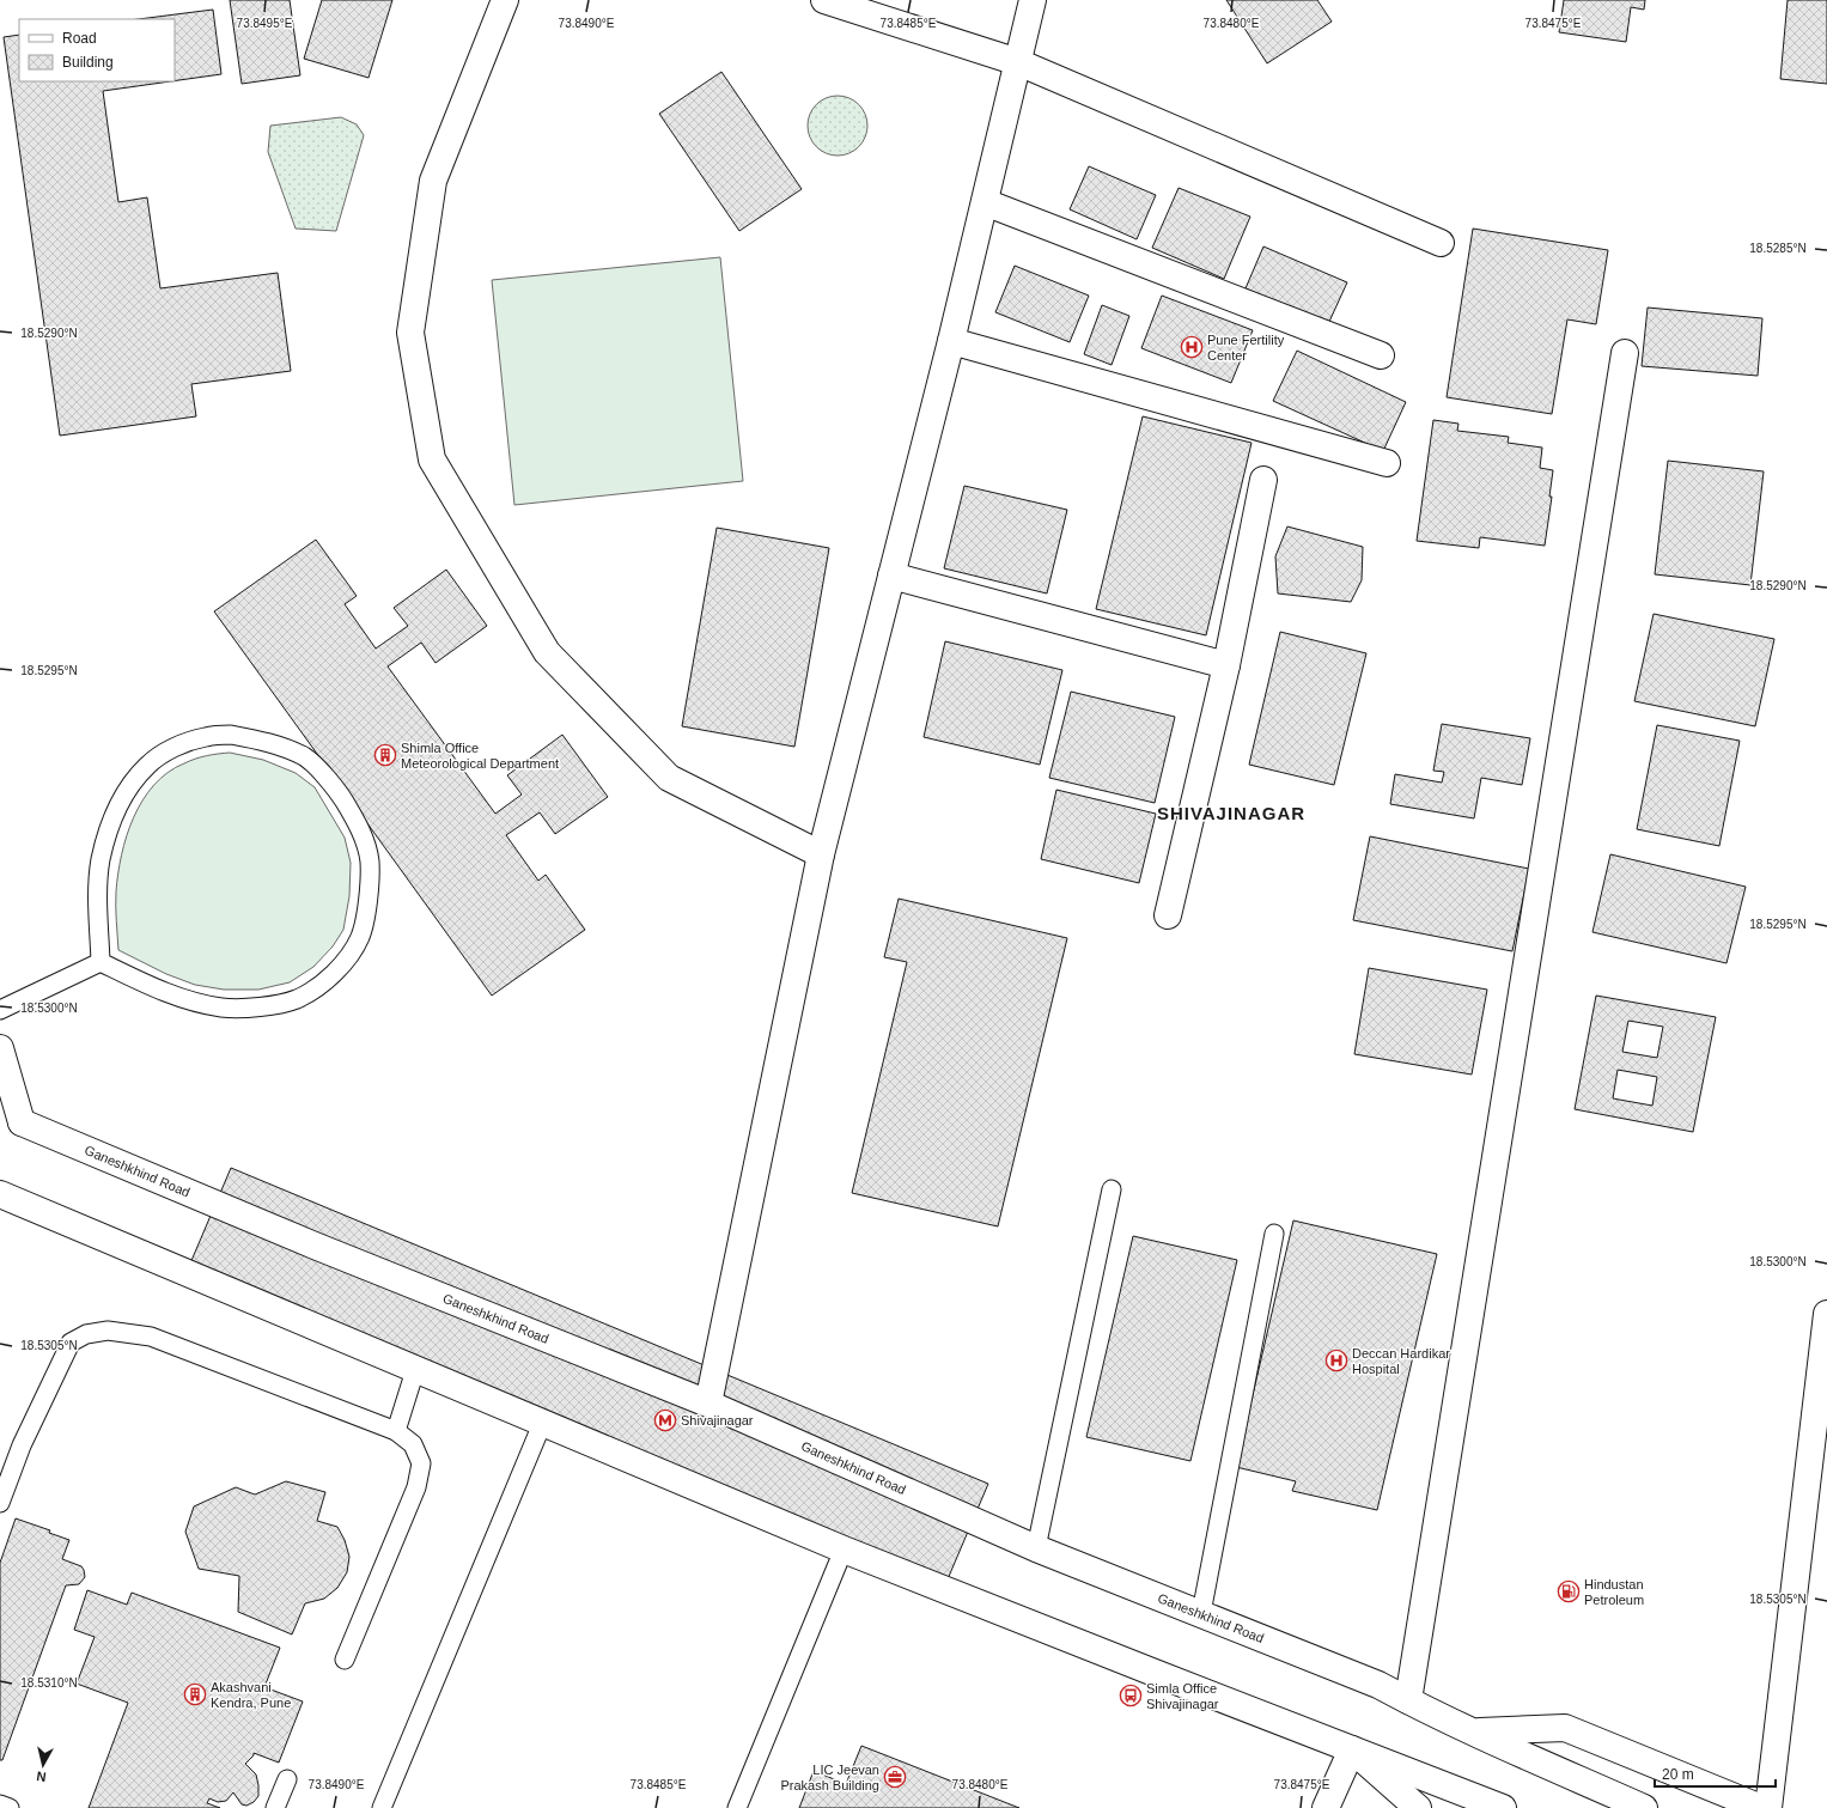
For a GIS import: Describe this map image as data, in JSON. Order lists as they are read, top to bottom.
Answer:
{
  "streets": {
    "main road": ["Ganeshkhind Road"]
  },
  "districts": ["SHIVAJINAGAR"],
  "places": {
    "hospital": ["Pune Fertility Center", "Deccan Hardikar Hospital"],
    "building": ["Shimla Office Meteorological Department", "Akashvani Kendra, Pune"],
    "metro station": ["Shivajinagar"],
    "fuel station": ["Hindustan Petroleum"],
    "bus stop": ["Simla Office Shivajinagar"],
    "office": ["LIC Jeevan Prakash Building"]
  },
  "legend": ["Road", "Building"],
  "scale_bar": "20 m",
  "north": "bottom",
  "coordinates": [
    "73.8495°E",
    "73.8490°E",
    "73.8485°E",
    "73.8480°E",
    "73.8475°E",
    "18.5285°N",
    "18.5290°N",
    "18.5295°N",
    "18.5300°N",
    "18.5305°N",
    "18.5310°N"
  ]
}
